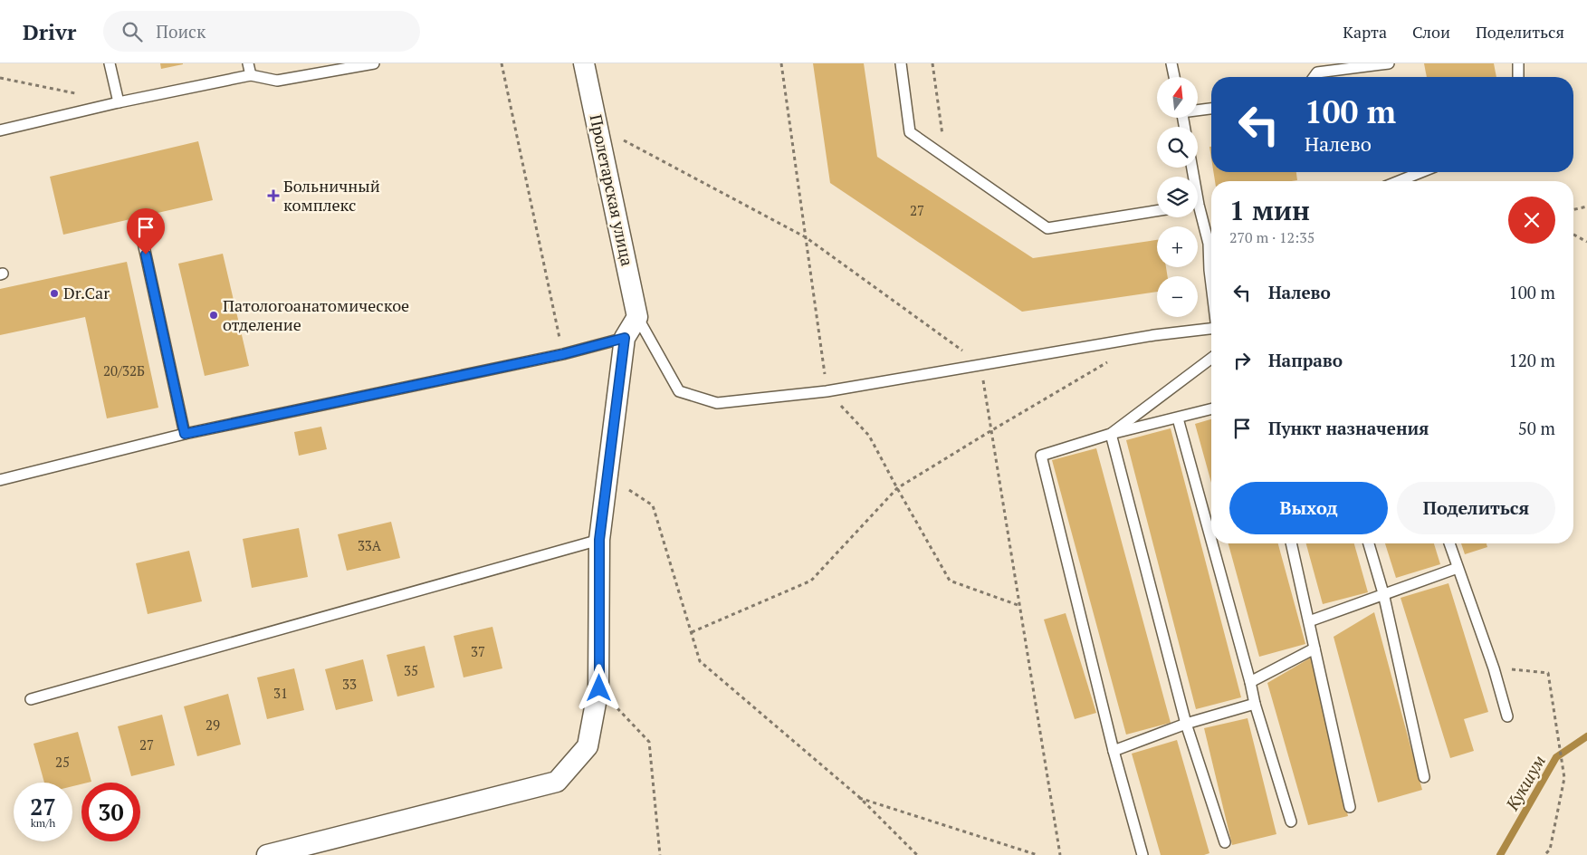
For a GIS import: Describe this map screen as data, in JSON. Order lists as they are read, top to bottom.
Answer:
{
  "streets": {
    "street": ["Пролетарская улица"]
  },
  "water": ["Кукшум"],
  "places": {
    "health": ["Больничный комплекс"],
    "other": ["Dr.Car", "Патологоанатомическое отделение"]
  },
  "house_numbers": [
    "27",
    "20/32Б",
    "33А",
    "37",
    "35",
    "33",
    "31",
    "29",
    "27",
    "25"
  ],
  "north": "top",
  "page": {
    "header": "Drivr",
    "search": "Поиск",
    "nav": ["Карта", "Слои", "Поделиться"],
    "map_buttons": ["+", "−"],
    "turn": ["100 m", "Налево"],
    "heading": ["1 мин", "270 m · 12:35"],
    "list": [
      {
        "name": "Налево",
        "value": "100 m"
      },
      {
        "name": "Направо",
        "value": "120 m"
      },
      {
        "name": "Пункт назначения",
        "value": "50 m"
      }
    ],
    "buttons": ["Выход", "Поделиться"],
    "speed": "27 km/h",
    "limit": "30"
  }
}
